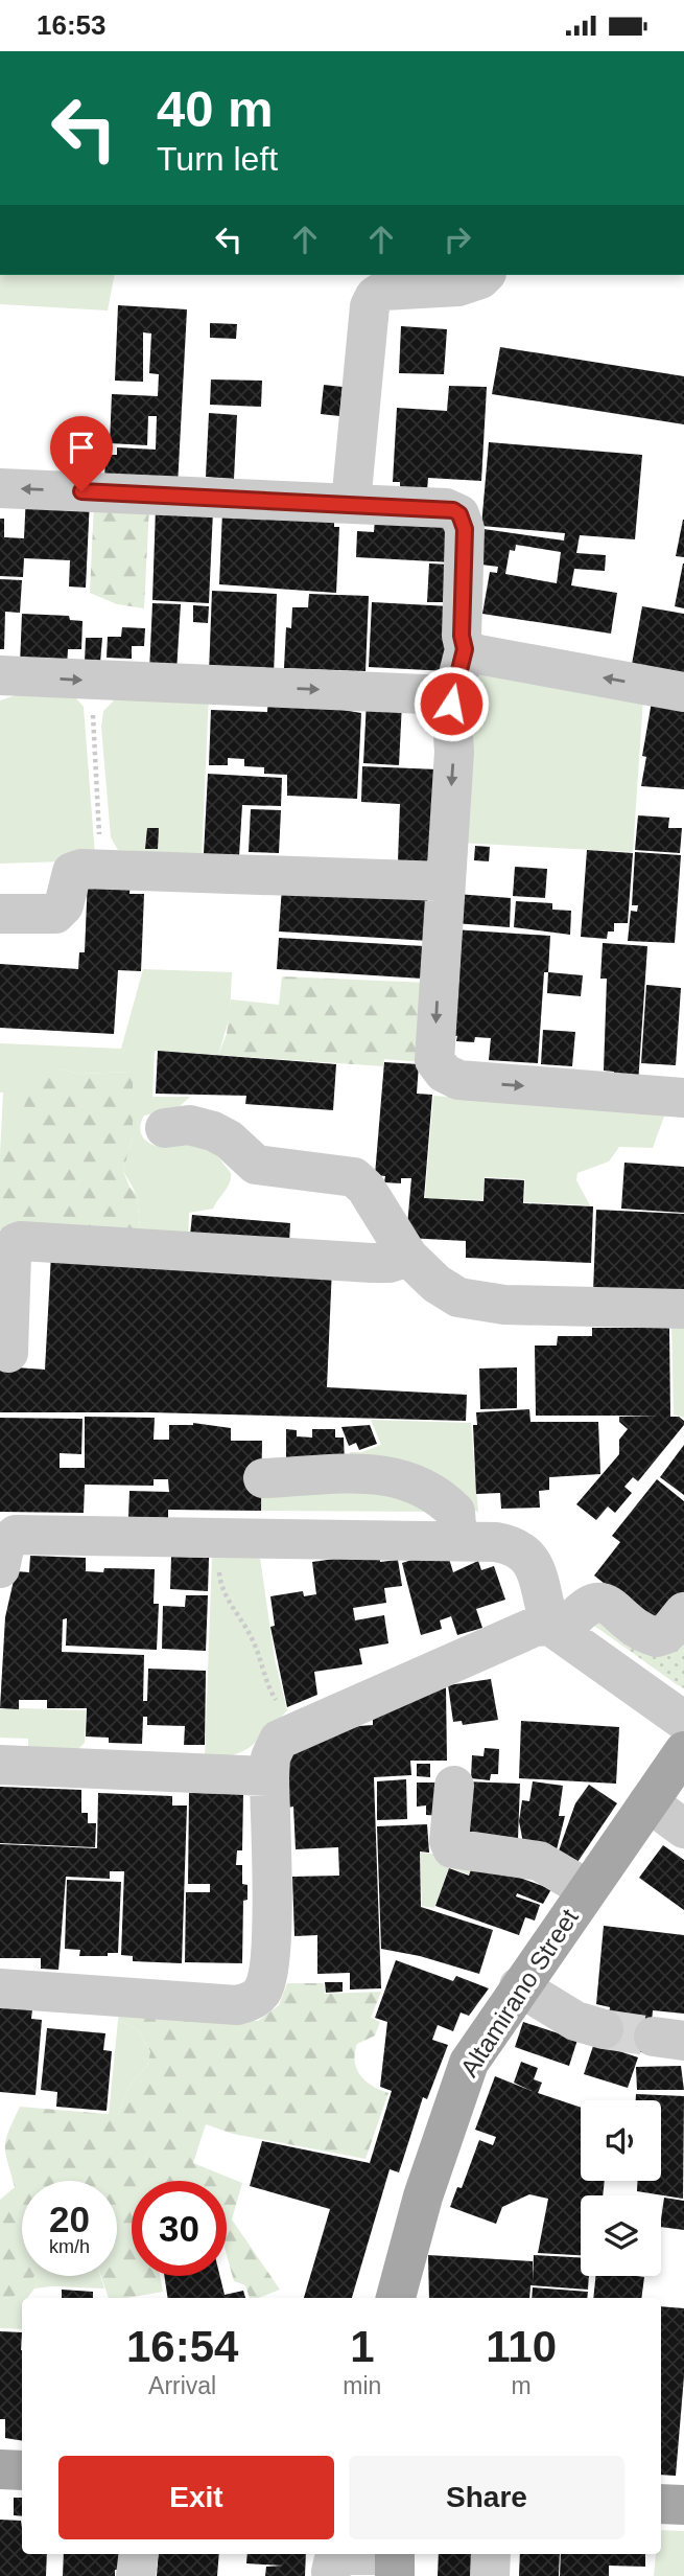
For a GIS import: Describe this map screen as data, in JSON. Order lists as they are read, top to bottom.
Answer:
{
  "streets": {
    "main road": ["Altamirano Street"]
  },
  "page": {
    "status": "16:53",
    "turn": ["40 m", "Turn left"],
    "speed": "20 km/h",
    "limit": "30",
    "eta": [
      "16:54",
      "Arrival",
      "1",
      "min",
      "110",
      "m"
    ],
    "buttons": ["Exit", "Share"]
  }
}
